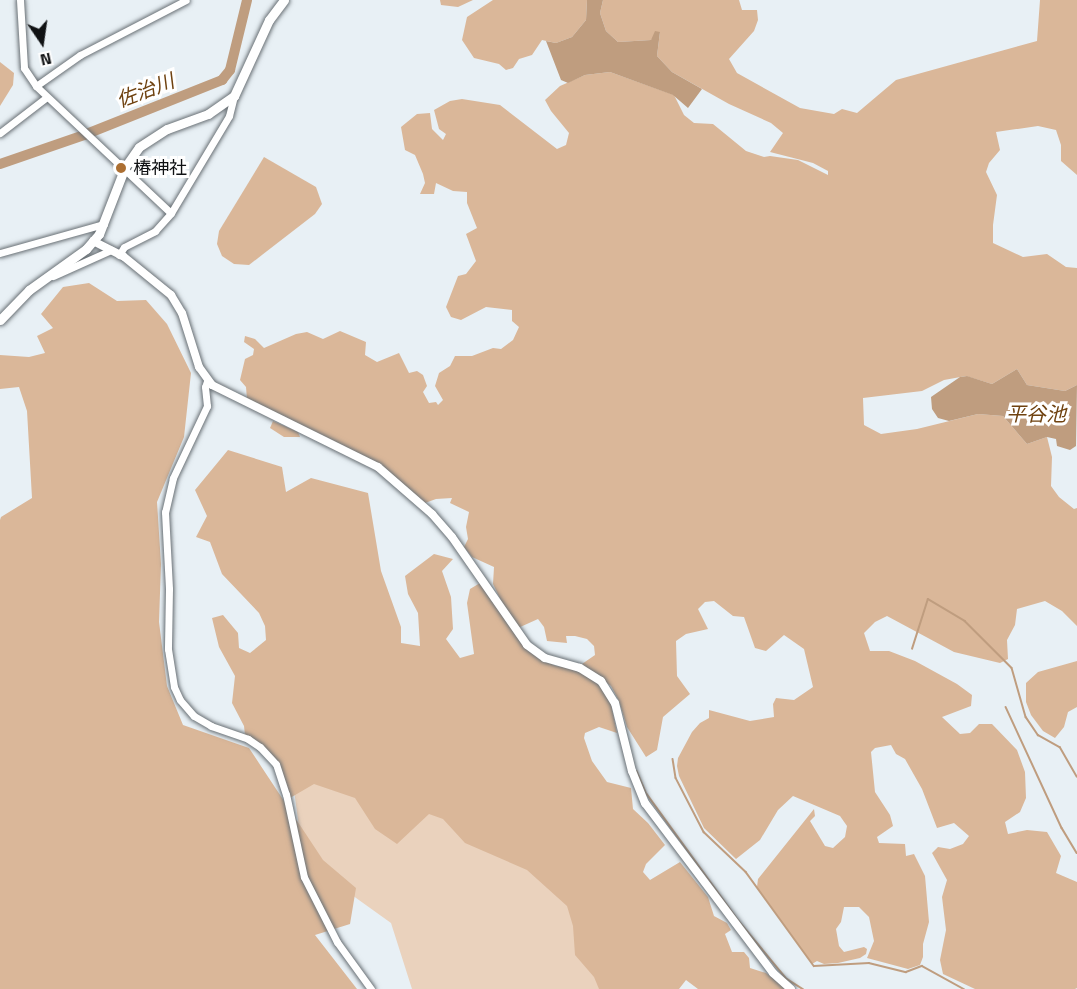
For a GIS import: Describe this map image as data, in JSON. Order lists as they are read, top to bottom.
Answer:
{
  "water": ["佐治川", "平谷池"],
  "places": ["椿神社"],
  "north": "bottom"
}
